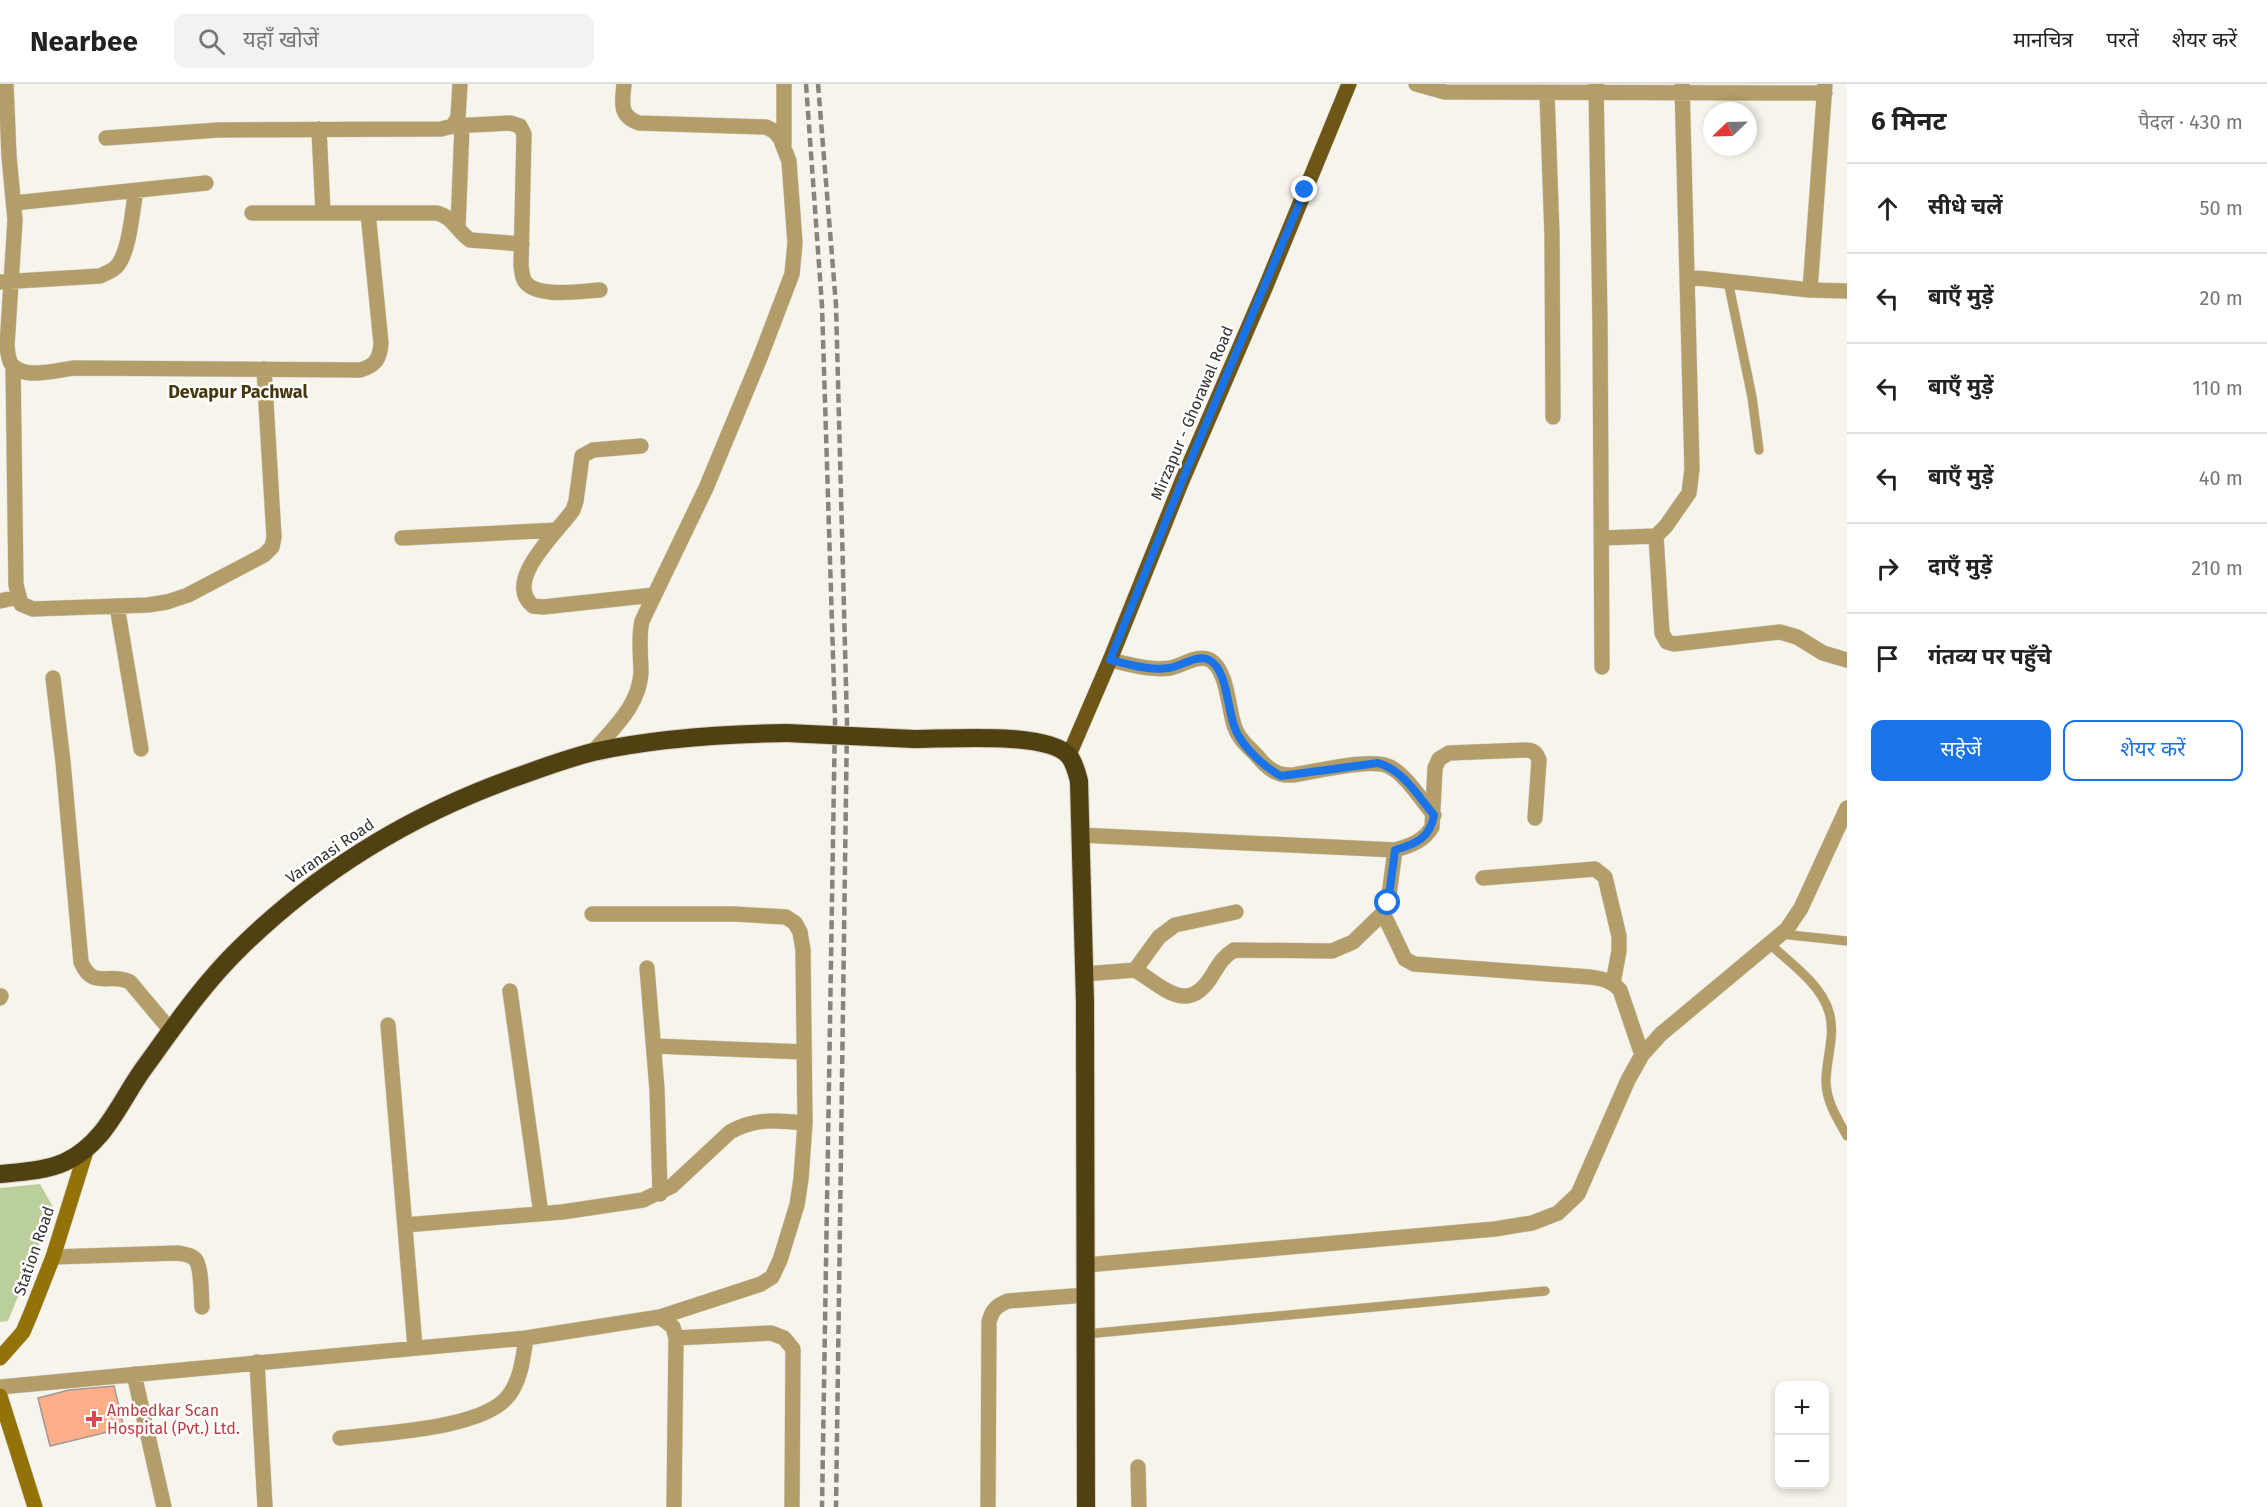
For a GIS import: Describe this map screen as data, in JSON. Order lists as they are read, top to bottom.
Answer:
{
  "streets": {
    "highway": ["Varanasi Road"],
    "main road": ["Mirzapur - Ghorawal Road"],
    "street": ["Station Road"]
  },
  "crossings": [
    ["Mirzapur - Ghorawal Road", "Varanasi Road"],
    ["Varanasi Road", "Station Road"]
  ],
  "districts": ["Devapur Pachwal"],
  "places": {
    "health": ["Ambedkar Scan Hospital (Pvt.) Ltd."]
  },
  "north": "bottom left",
  "page": {
    "header": "Nearbee",
    "search": "यहाँ खोजें",
    "nav": ["मानचित्र", "परतें", "शेयर करें"],
    "heading": ["6 मिनट", "पैदल · 430 m"],
    "list": [
      ["सीधे चलें", "50 m"],
      ["बाएँ मुड़ें", "20 m"],
      ["बाएँ मुड़ें", "110 m"],
      ["बाएँ मुड़ें", "40 m"],
      ["दाएँ मुड़ें", "210 m"],
      "गंतव्य पर पहुँचे"
    ],
    "buttons": ["सहेजें", "शेयर करें"],
    "map_buttons": ["+", "−"]
  }
}
